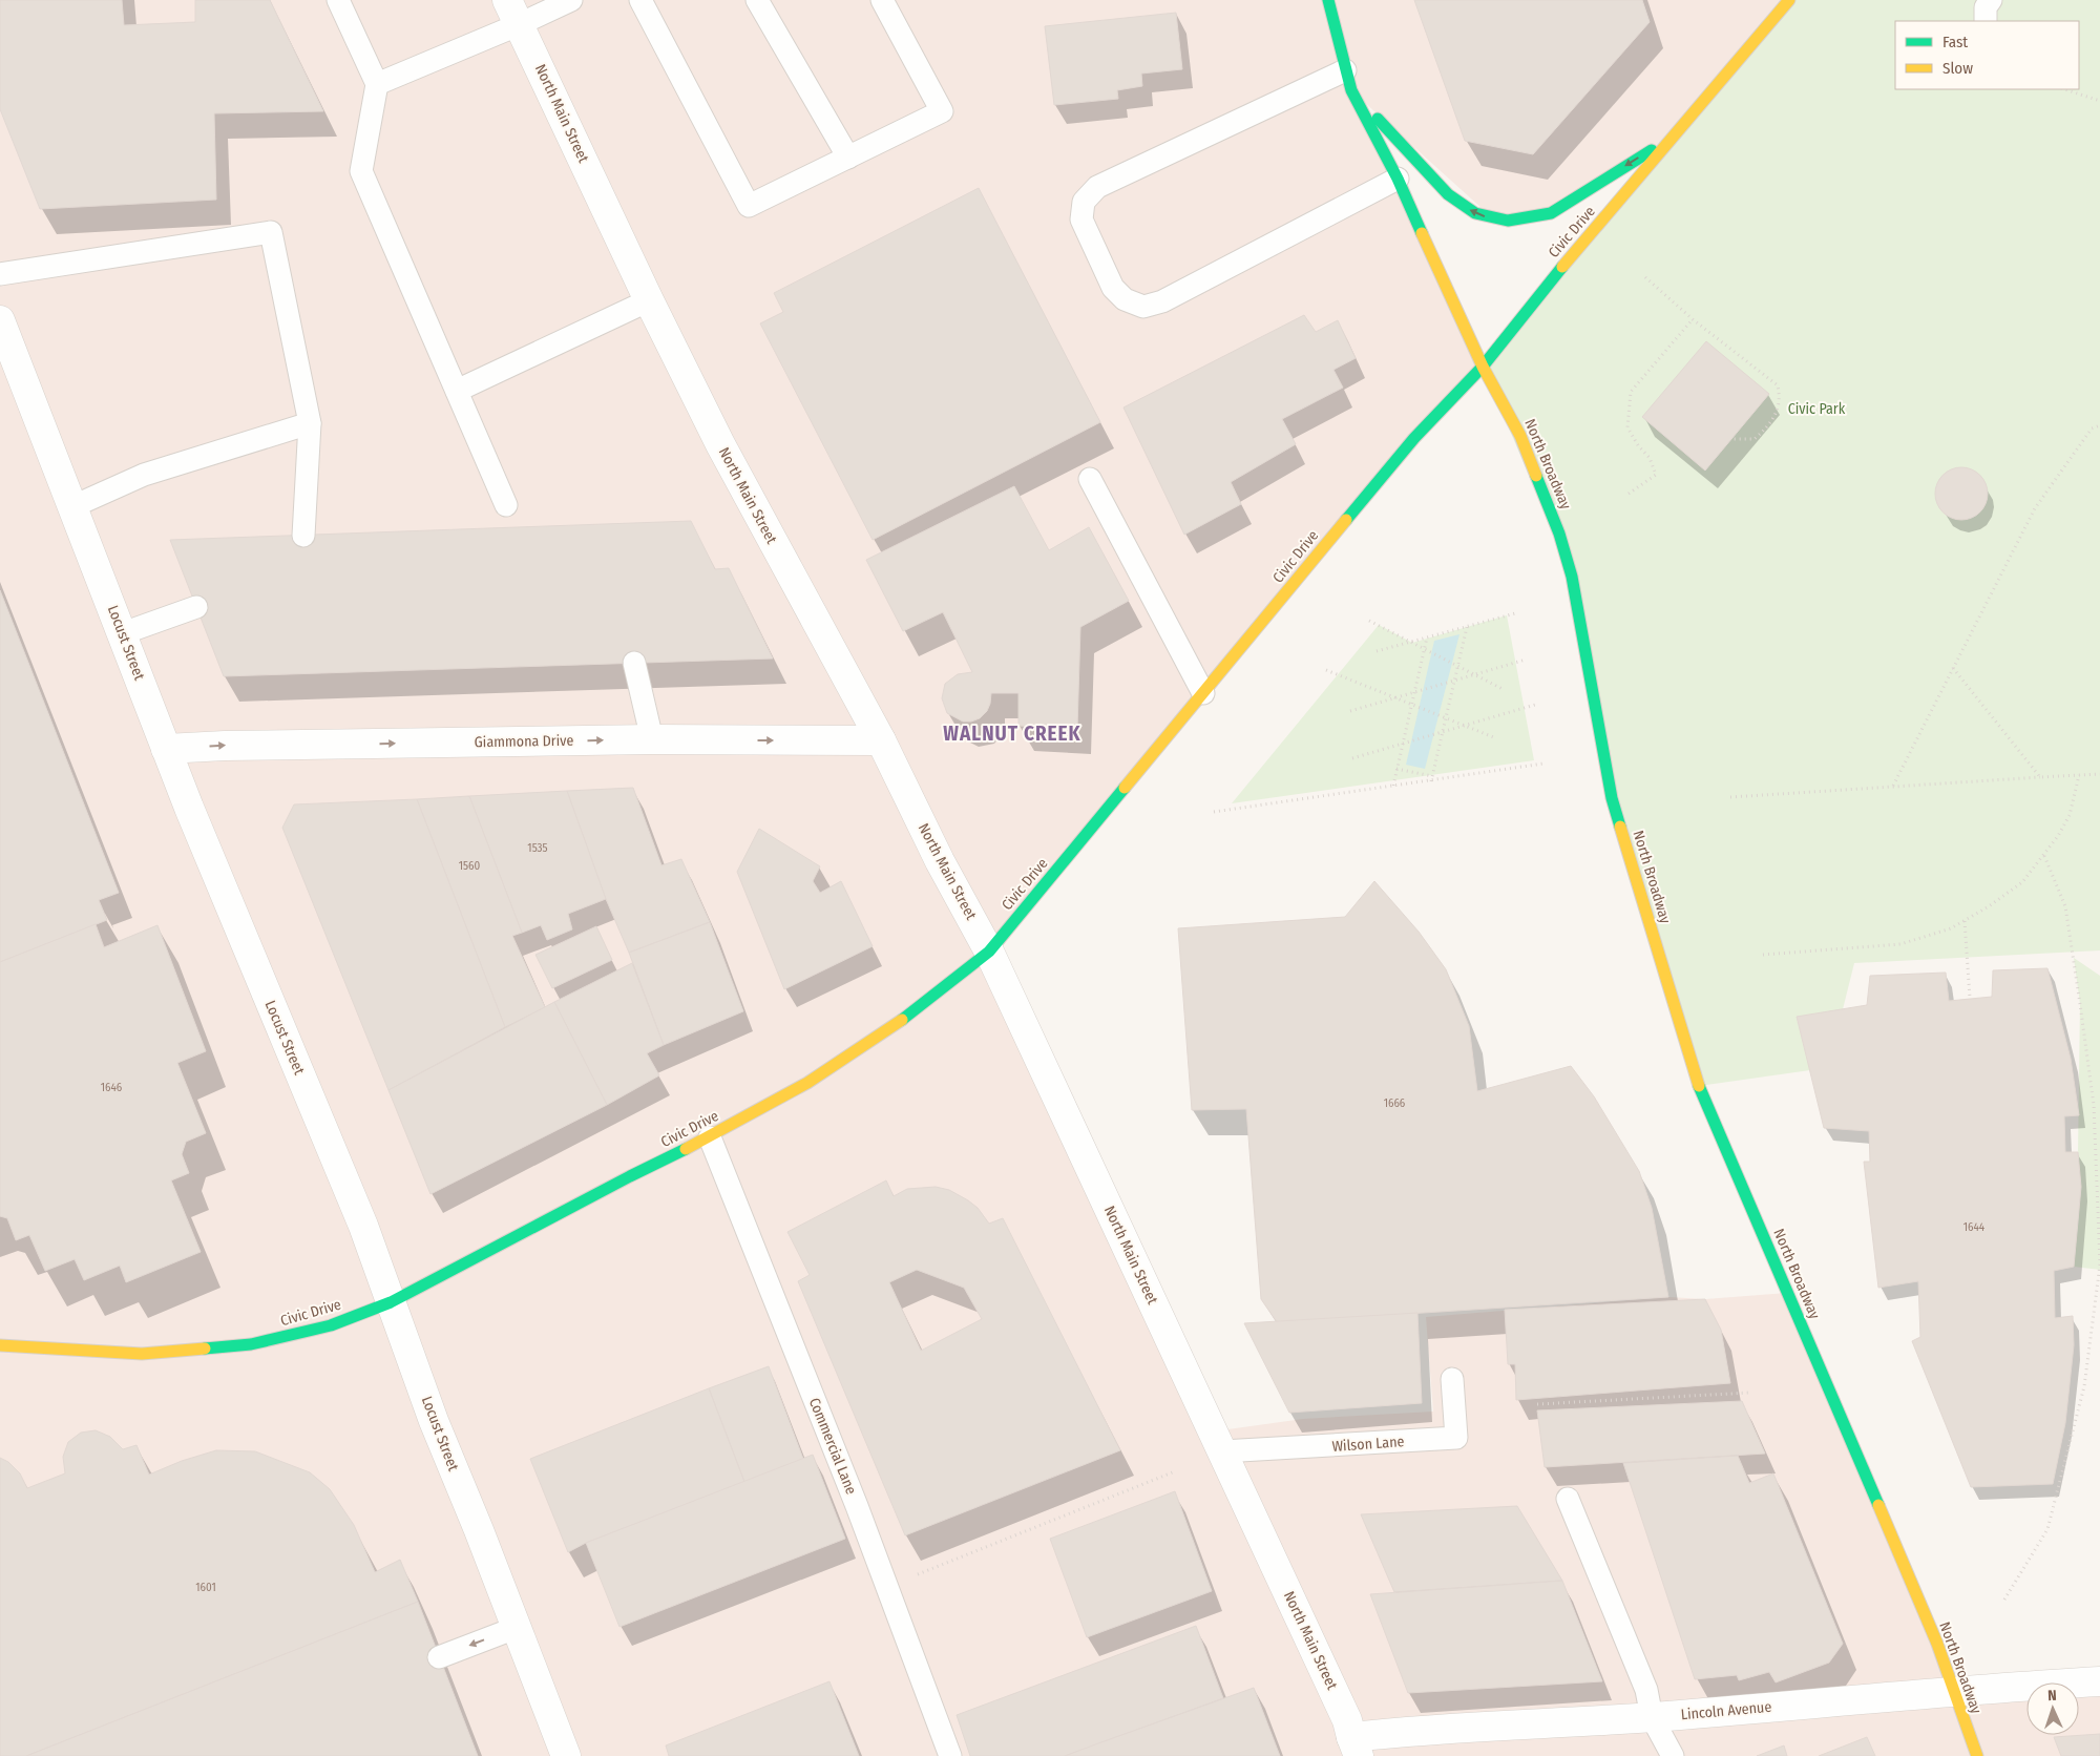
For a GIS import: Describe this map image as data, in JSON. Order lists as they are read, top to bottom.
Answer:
{
  "streets": {
    "street": [
      "North Main Street",
      "Civic Drive",
      "North Broadway",
      "Locust Street",
      "Giammona Drive",
      "Lincoln Avenue"
    ],
    "lane": ["Wilson Lane", "Commercial Lane"]
  },
  "crossings": [
    ["North Main Street", "Civic Drive"],
    ["North Main Street", "Giammona Drive"],
    ["North Main Street", "Wilson Lane"],
    ["North Main Street", "Lincoln Avenue"],
    ["Civic Drive", "North Broadway"],
    ["Civic Drive", "Locust Street"],
    ["Civic Drive", "Commercial Lane"],
    ["North Broadway", "Lincoln Avenue"],
    ["Locust Street", "Giammona Drive"]
  ],
  "one_way": ["Giammona Drive"],
  "districts": ["WALNUT CREEK"],
  "parks": ["Civic Park"],
  "house_numbers": [
    "1535",
    "1560",
    "1646",
    "1666",
    "1644",
    "1601"
  ],
  "legend": ["Fast", "Slow"],
  "north": "top"
}
